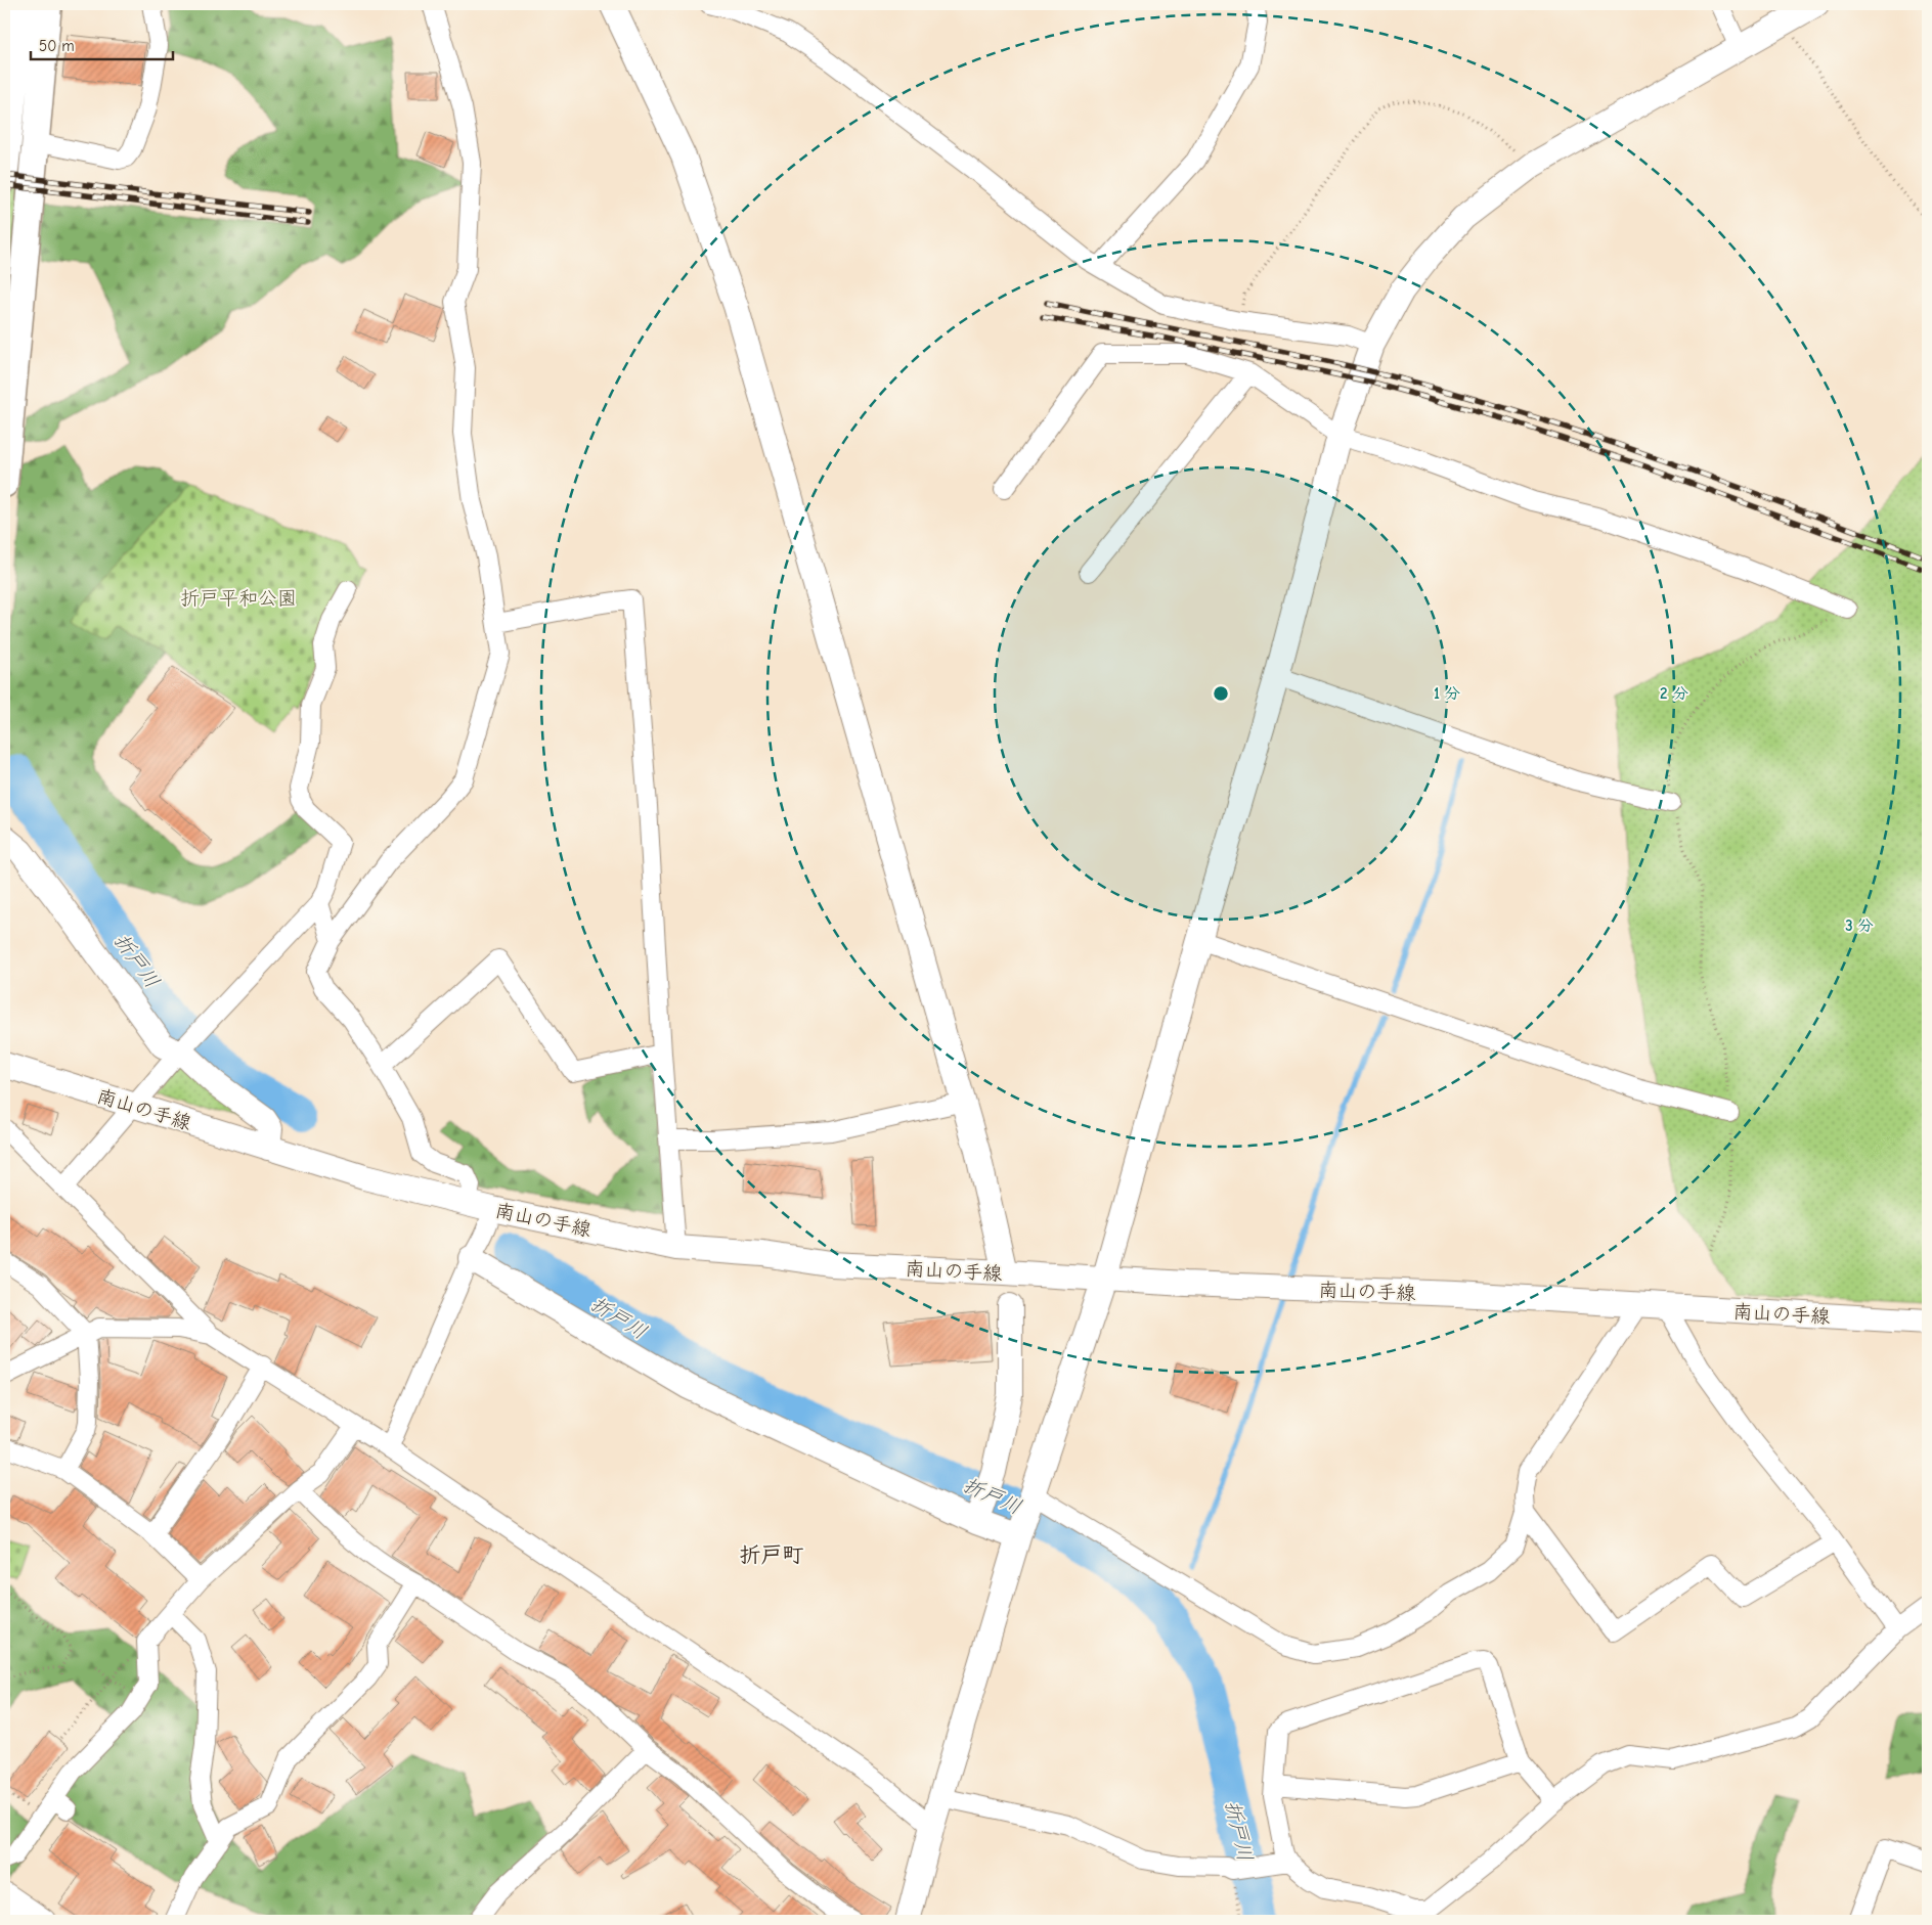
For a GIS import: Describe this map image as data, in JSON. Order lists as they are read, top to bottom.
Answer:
{
  "streets": {
    "street": ["南山の手線"]
  },
  "districts": ["折戸町"],
  "water": ["折戸川"],
  "parks": ["折戸平和公園"],
  "scale_bar": "50 m",
  "rings": ["1 分", "2 分", "3 分"]
}
